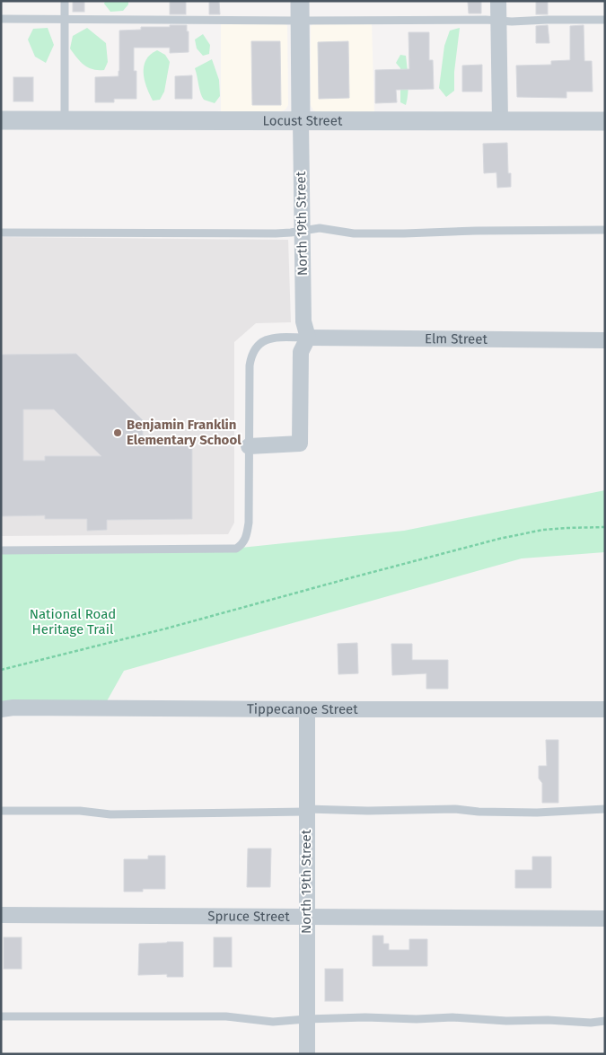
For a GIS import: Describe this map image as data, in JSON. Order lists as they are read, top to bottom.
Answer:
{
  "streets": {
    "street": [
      "Locust Street",
      "North 19th Street",
      "Elm Street",
      "Tippecanoe Street",
      "Spruce Street"
    ]
  },
  "crossings": [
    ["Locust Street", "North 19th Street"],
    ["North 19th Street", "Elm Street"],
    ["North 19th Street", "Tippecanoe Street"],
    ["North 19th Street", "Spruce Street"]
  ],
  "parks": ["National Road Heritage Trail"],
  "places": ["Benjamin Franklin Elementary School"]
}
